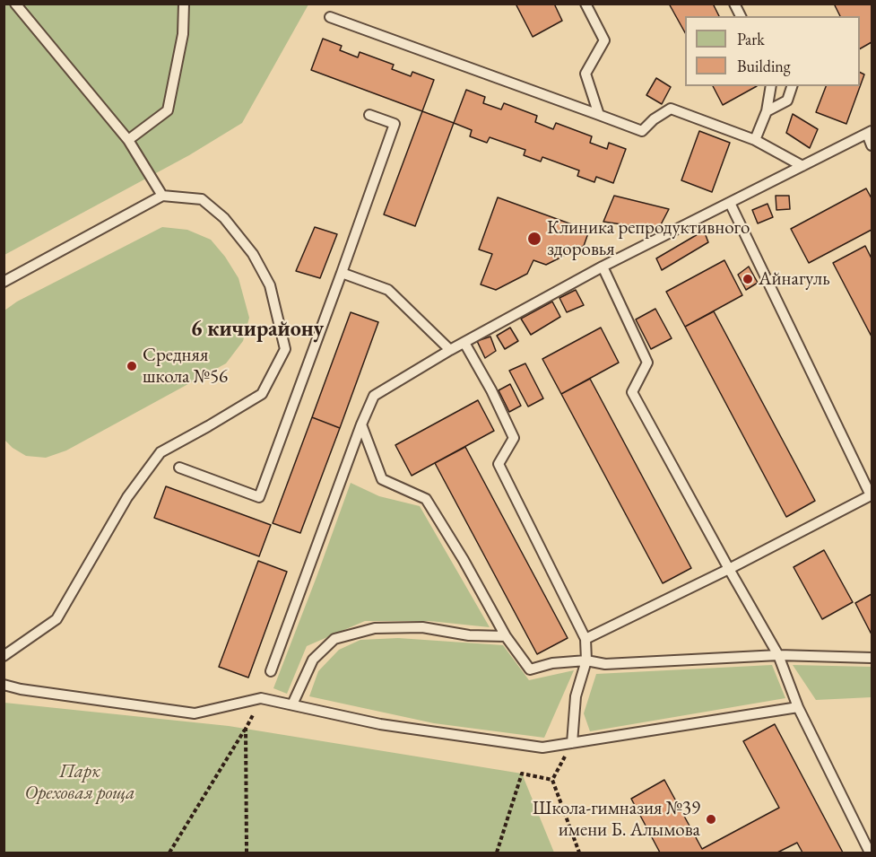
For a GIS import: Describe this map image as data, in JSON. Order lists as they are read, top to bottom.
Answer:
{
  "districts": ["6 кичирайону"],
  "parks": ["Парк Ореховая роща"],
  "places": [
    "Клиника репродуктивного здоровья",
    "Айнагуль",
    "Средняя школа №56",
    "Школа-гимназия №39 имени Б. Алымова"
  ],
  "legend": ["Park", "Building"]
}
